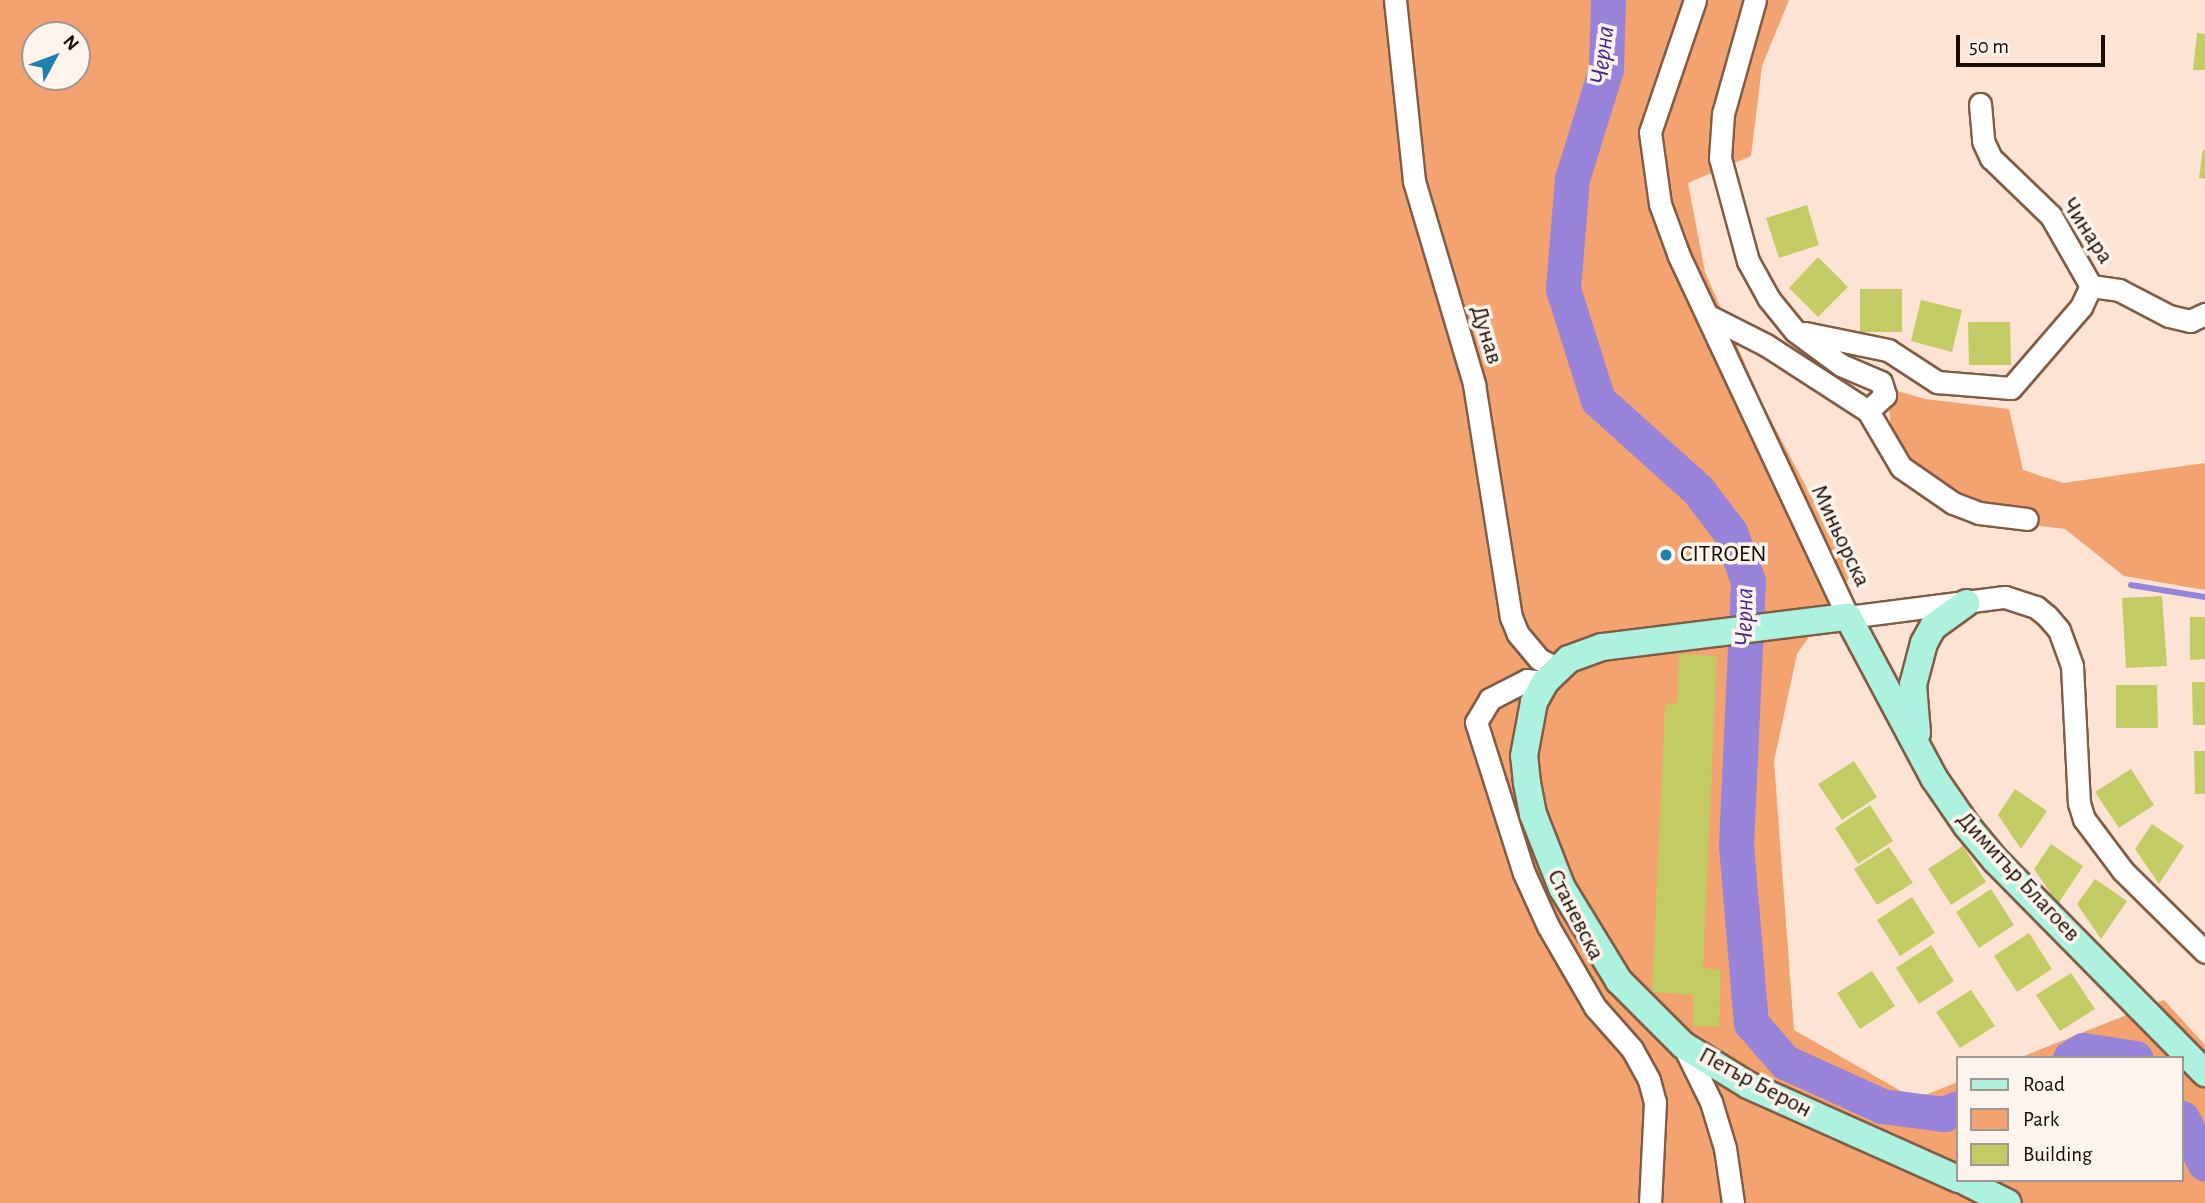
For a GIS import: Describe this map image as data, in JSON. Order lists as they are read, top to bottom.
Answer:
{
  "streets": {
    "main road": ["Димитър Благоев", "Петър Берон"],
    "street": [
      "Чинара",
      "Дунав",
      "Миньорска",
      "Станевска"
    ]
  },
  "crossings": [
    ["Дунав", "Станевска"],
    ["Дунав", "Петър Берон"],
    ["Миньорска", "Димитър Благоев"],
    ["Станевска", "Петър Берон"]
  ],
  "water": ["Черна"],
  "places": ["CITROEN"],
  "legend": ["Road", "Park", "Building"],
  "scale_bar": "50 m",
  "north": "top right"
}
